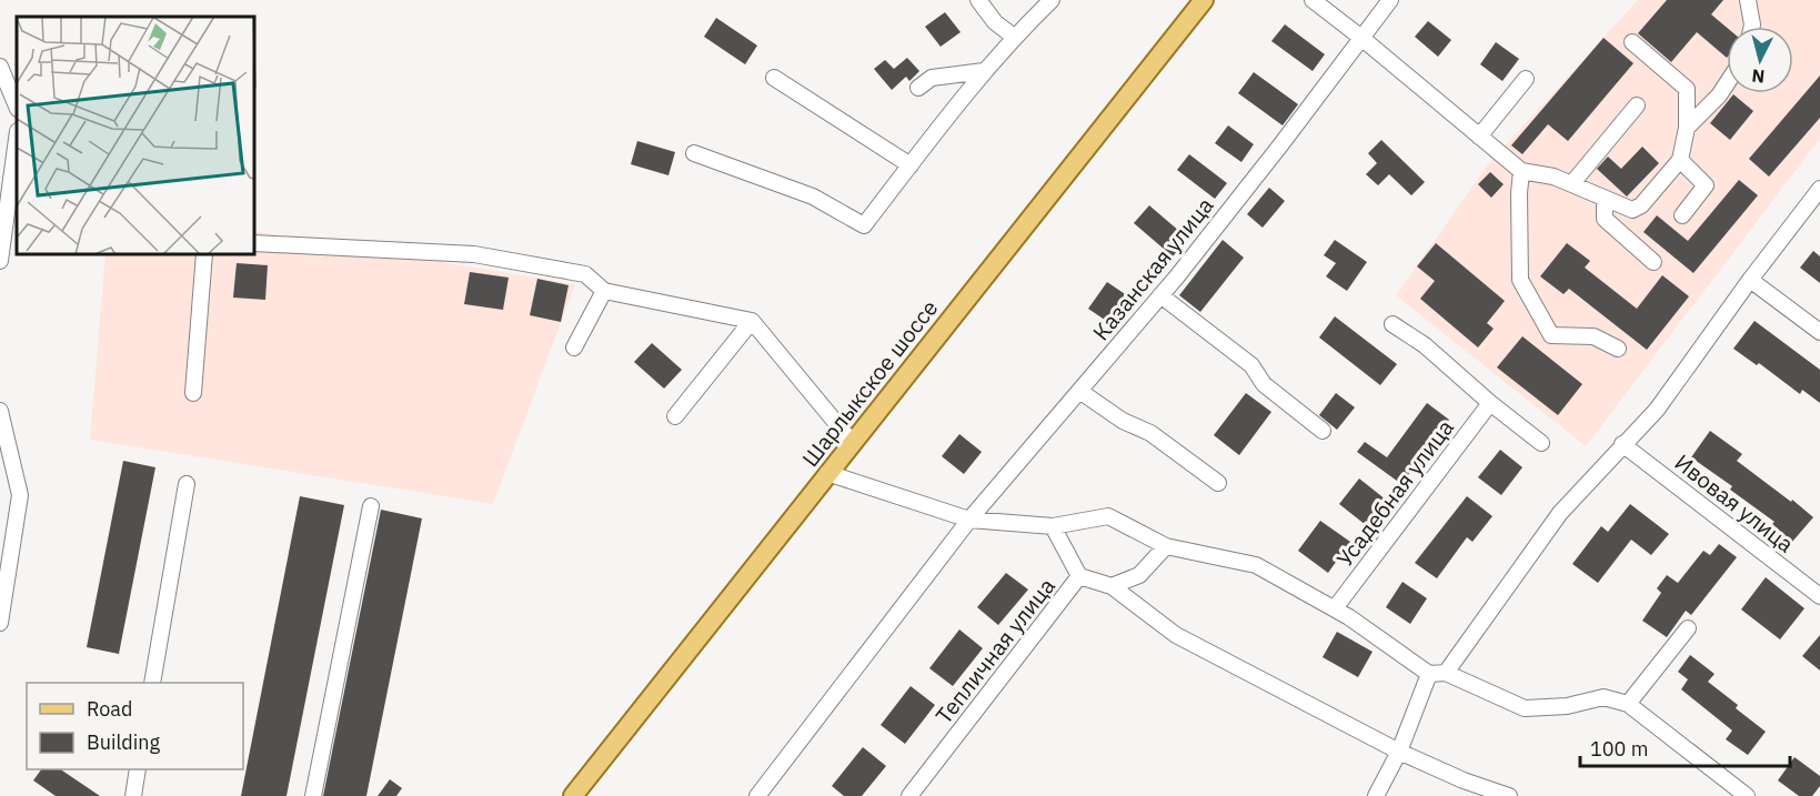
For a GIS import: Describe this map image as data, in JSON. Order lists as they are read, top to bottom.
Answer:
{
  "streets": {
    "main road": ["Шарлыкское шоссе"],
    "street": [
      "Казанская улица",
      "Усадебная улица",
      "Ивовая улица",
      "Тепличная улица"
    ]
  },
  "legend": ["Road", "Building"],
  "scale_bar": "100 m",
  "north": "bottom"
}
